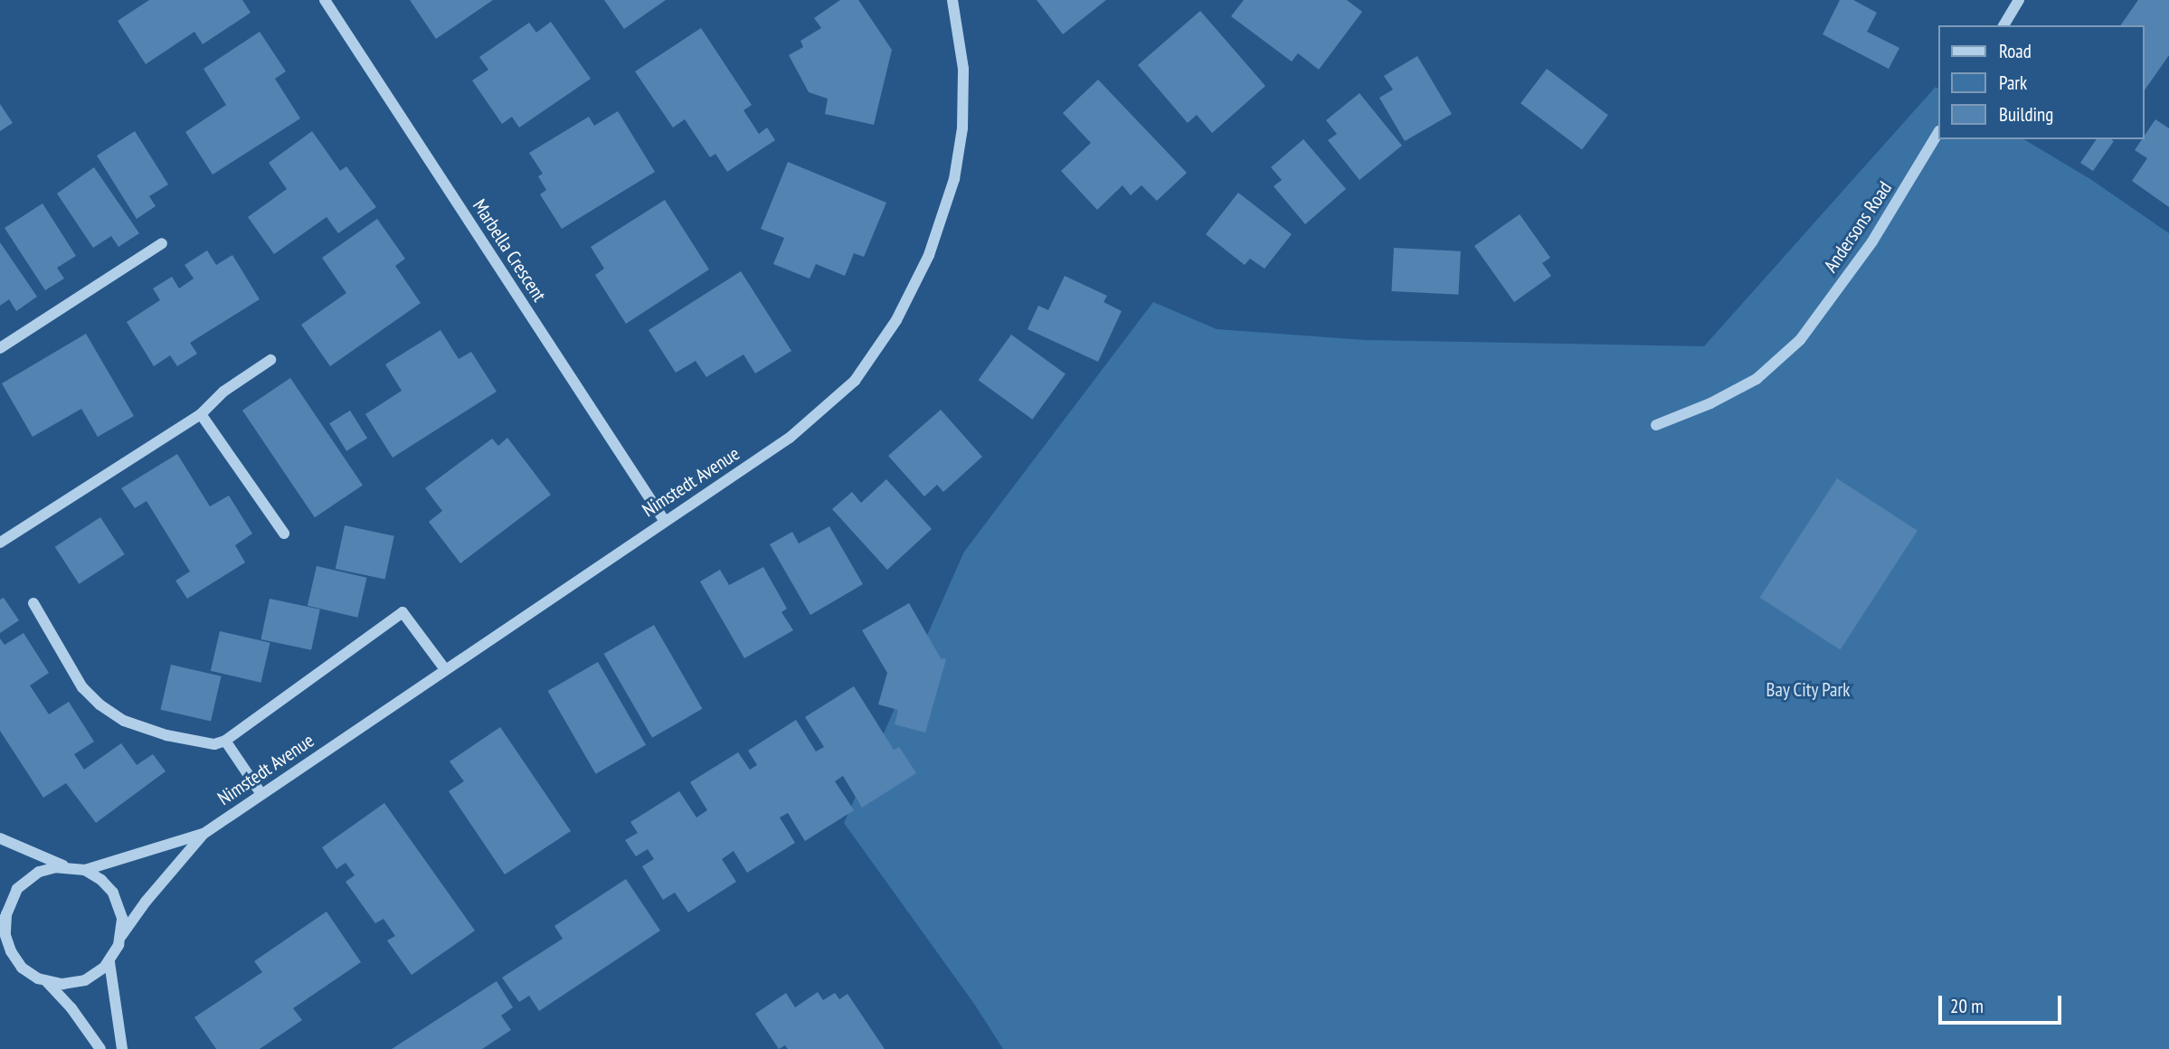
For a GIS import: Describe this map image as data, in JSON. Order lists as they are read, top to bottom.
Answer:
{
  "streets": {
    "street": ["Andersons Road", "Marbella Crescent", "Nimstedt Avenue"]
  },
  "crossings": [
    ["Marbella Crescent", "Nimstedt Avenue"]
  ],
  "parks": ["Bay City Park"],
  "legend": ["Road", "Park", "Building"],
  "scale_bar": "20 m"
}
